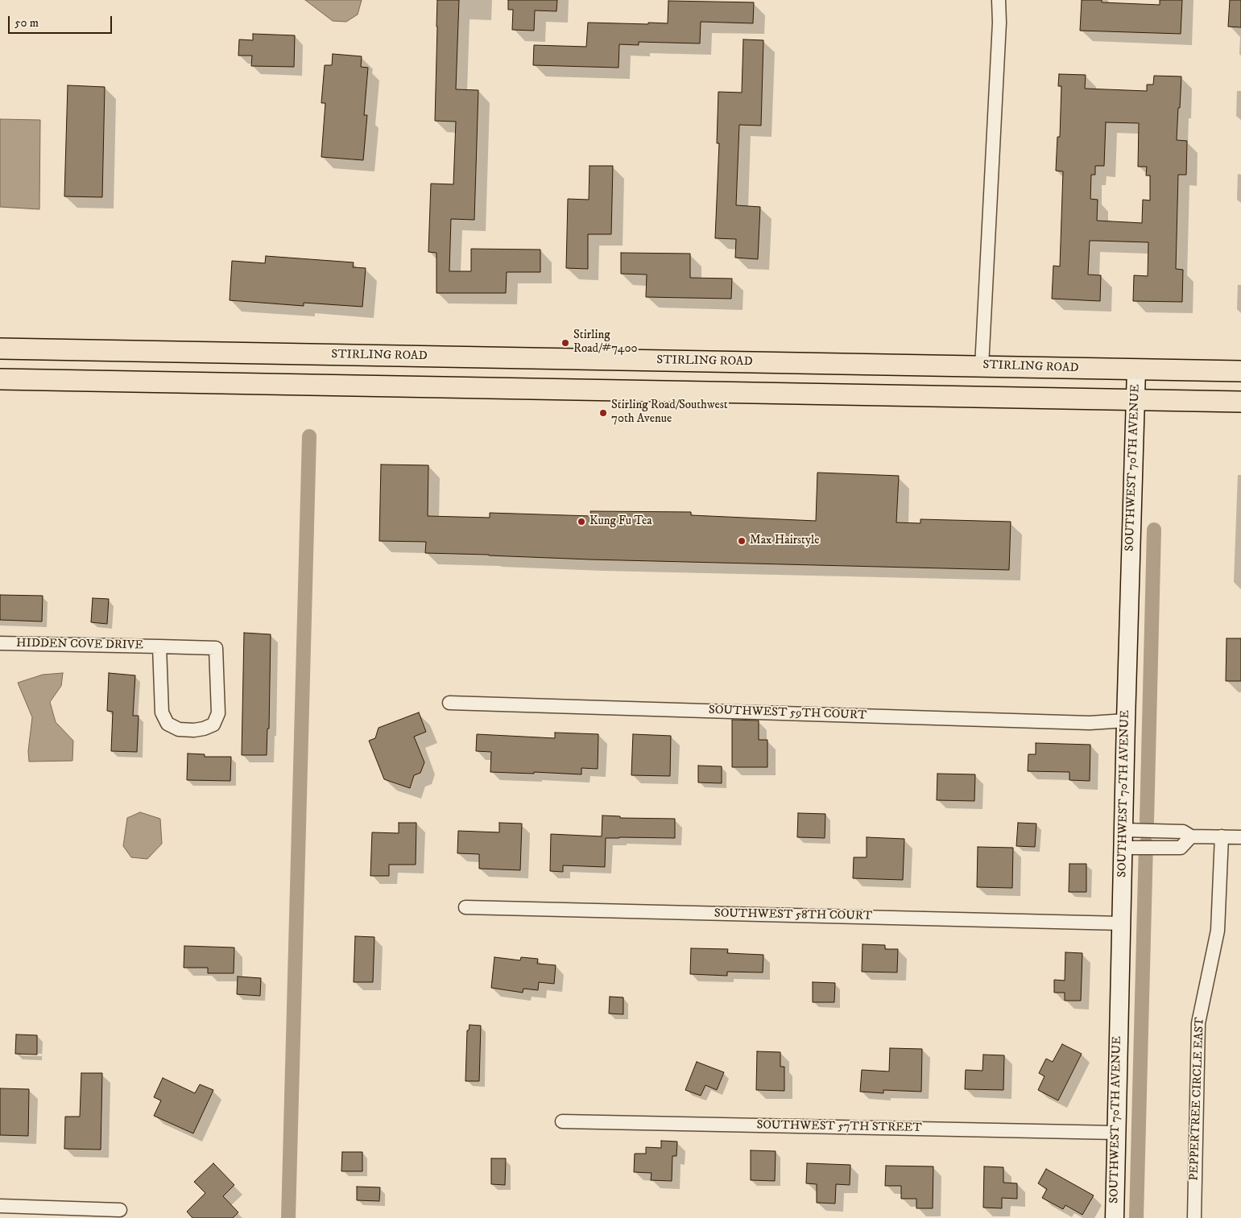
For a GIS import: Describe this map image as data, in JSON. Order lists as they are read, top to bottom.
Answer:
{
  "streets": {
    "main road": ["STIRLING ROAD"],
    "street": [
      "SOUTHWEST 70TH AVENUE",
      "HIDDEN COVE DRIVE",
      "SOUTHWEST 59TH COURT",
      "SOUTHWEST 58TH COURT",
      "PEPPERTREE CIRCLE EAST",
      "SOUTHWEST 57TH STREET"
    ]
  },
  "crossings": [
    ["STIRLING ROAD", "SOUTHWEST 70TH AVENUE"],
    ["SOUTHWEST 70TH AVENUE", "SOUTHWEST 59TH COURT"],
    ["SOUTHWEST 70TH AVENUE", "SOUTHWEST 58TH COURT"],
    ["SOUTHWEST 70TH AVENUE", "SOUTHWEST 57TH STREET"]
  ],
  "places": [
    "Stirling Road/#7400",
    "Stirling Road/Southwest 70th Avenue",
    "Kung Fu Tea",
    "Max Hairstyle"
  ],
  "scale_bar": "50 m"
}
